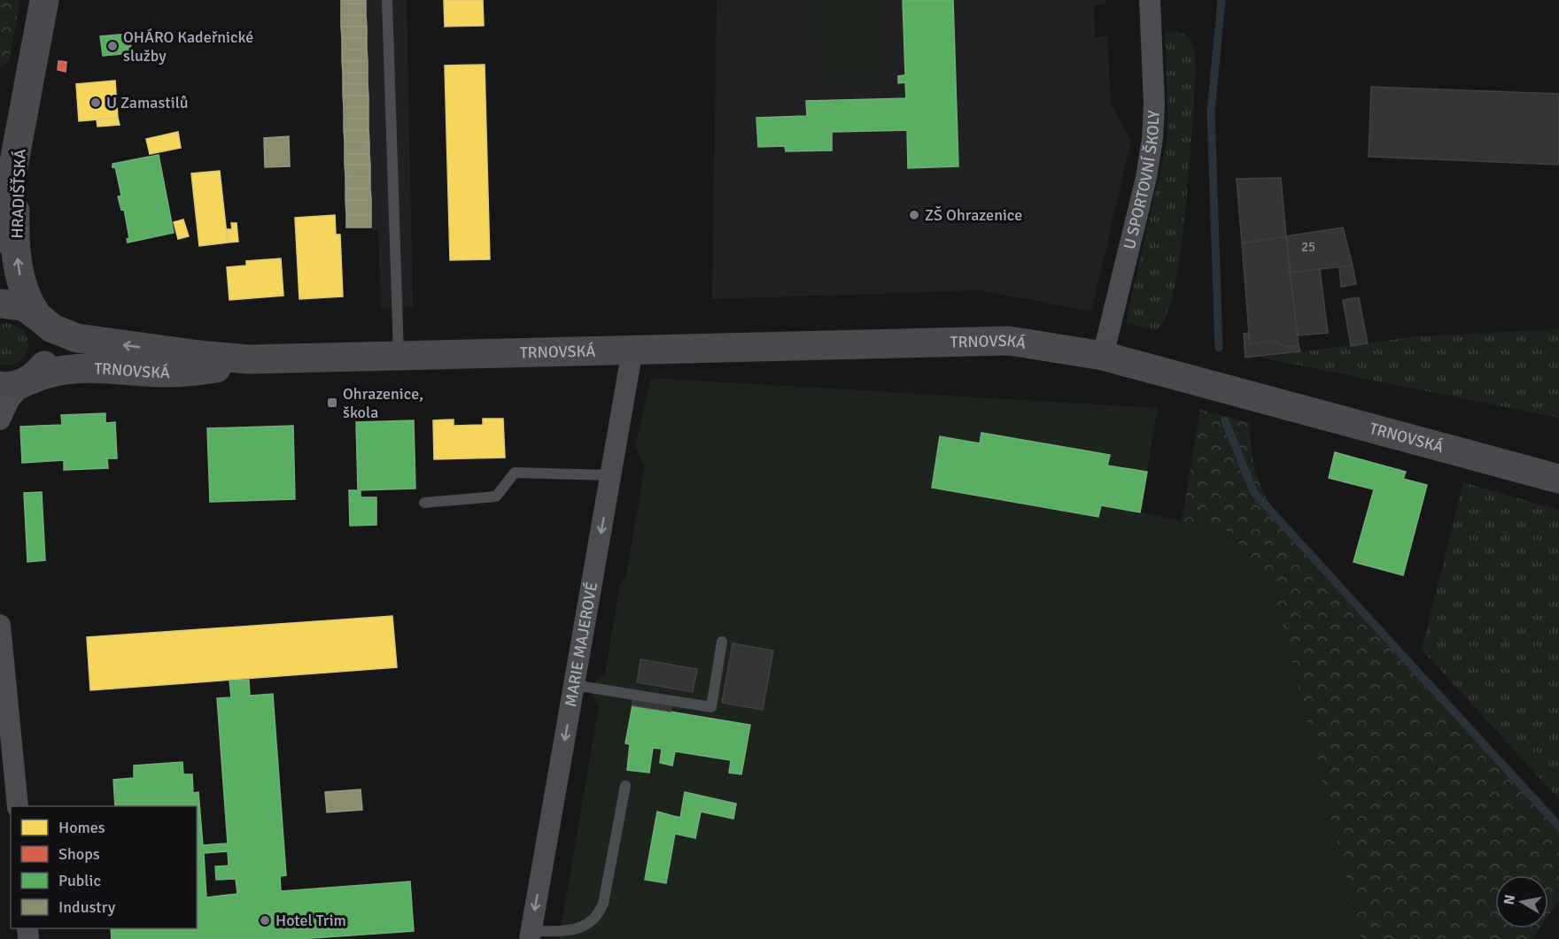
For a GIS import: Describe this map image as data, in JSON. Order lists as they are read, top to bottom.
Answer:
{
  "streets": {
    "street": [
      "U SPORTOVNÍ ŠKOLY",
      "HRADIŠŤSKÁ",
      "TRNOVSKÁ",
      "MARIE MAJEROVÉ"
    ]
  },
  "crossings": [
    ["U SPORTOVNÍ ŠKOLY", "TRNOVSKÁ"],
    ["HRADIŠŤSKÁ", "TRNOVSKÁ"],
    ["TRNOVSKÁ", "MARIE MAJEROVÉ"]
  ],
  "one_way": ["MARIE MAJEROVÉ"],
  "places": {
    "other": [
      "OHÁRO Kadeřnické služby",
      "U Zamastilů",
      "ZŠ Ohrazenice",
      "Hotel Trim"
    ],
    "transit": ["Ohrazenice, škola"]
  },
  "house_numbers": ["25"],
  "legend": [
    "Homes",
    "Shops",
    "Public",
    "Industry"
  ],
  "north": "left"
}
